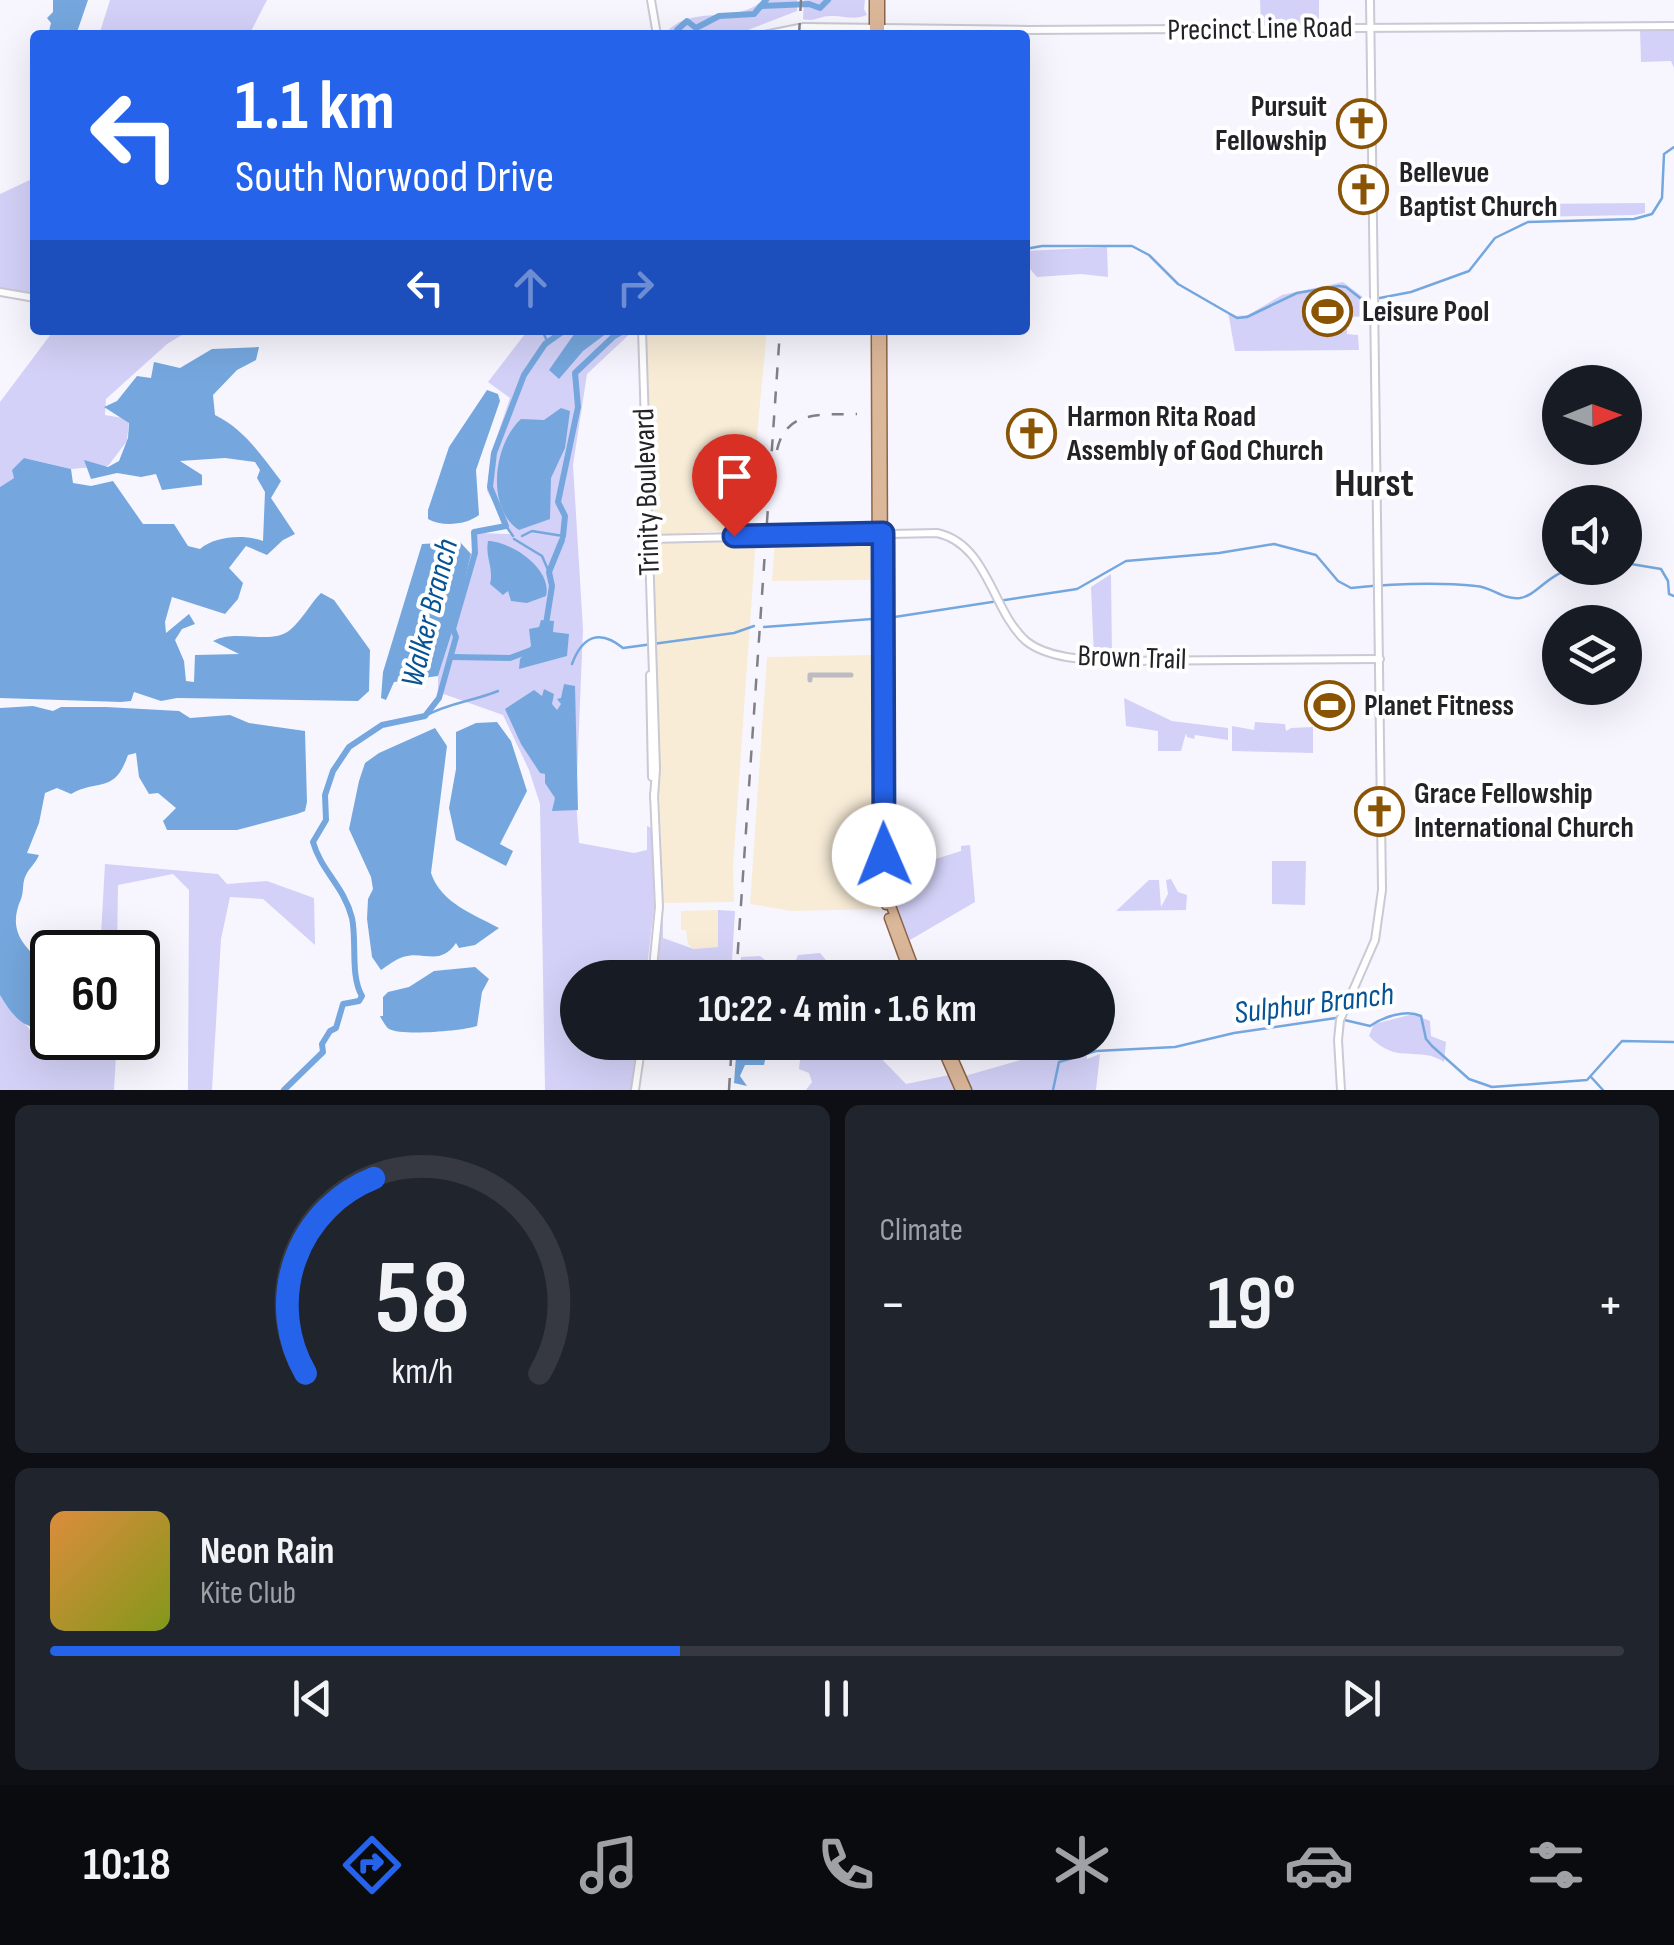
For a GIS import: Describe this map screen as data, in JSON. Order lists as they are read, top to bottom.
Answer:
{
  "streets": {
    "main road": ["Precinct Line Road", "Trinity Boulevard", "Brown Trail"]
  },
  "districts": ["Hurst"],
  "water": ["Walker Branch", "Sulphur Branch"],
  "places": {
    "church": [
      "Pursuit Fellowship",
      "Bellevue Baptist Church",
      "Harmon Rita Road Assembly of God Church",
      "Grace Fellowship International Church"
    ],
    "sports": ["Leisure Pool", "Planet Fitness"]
  },
  "north": "right",
  "page": {
    "turn": ["1.1 km", "South Norwood Drive"],
    "limit": "60",
    "trip": "10:22 · 4 min · 1.6 km",
    "tile": "Climate",
    "heat": ["−", "19°", "+"],
    "song": ["Neon Rain", "Kite Club"],
    "tabs": "10:18",
    "gauge": ["58", "km/h"]
  }
}
